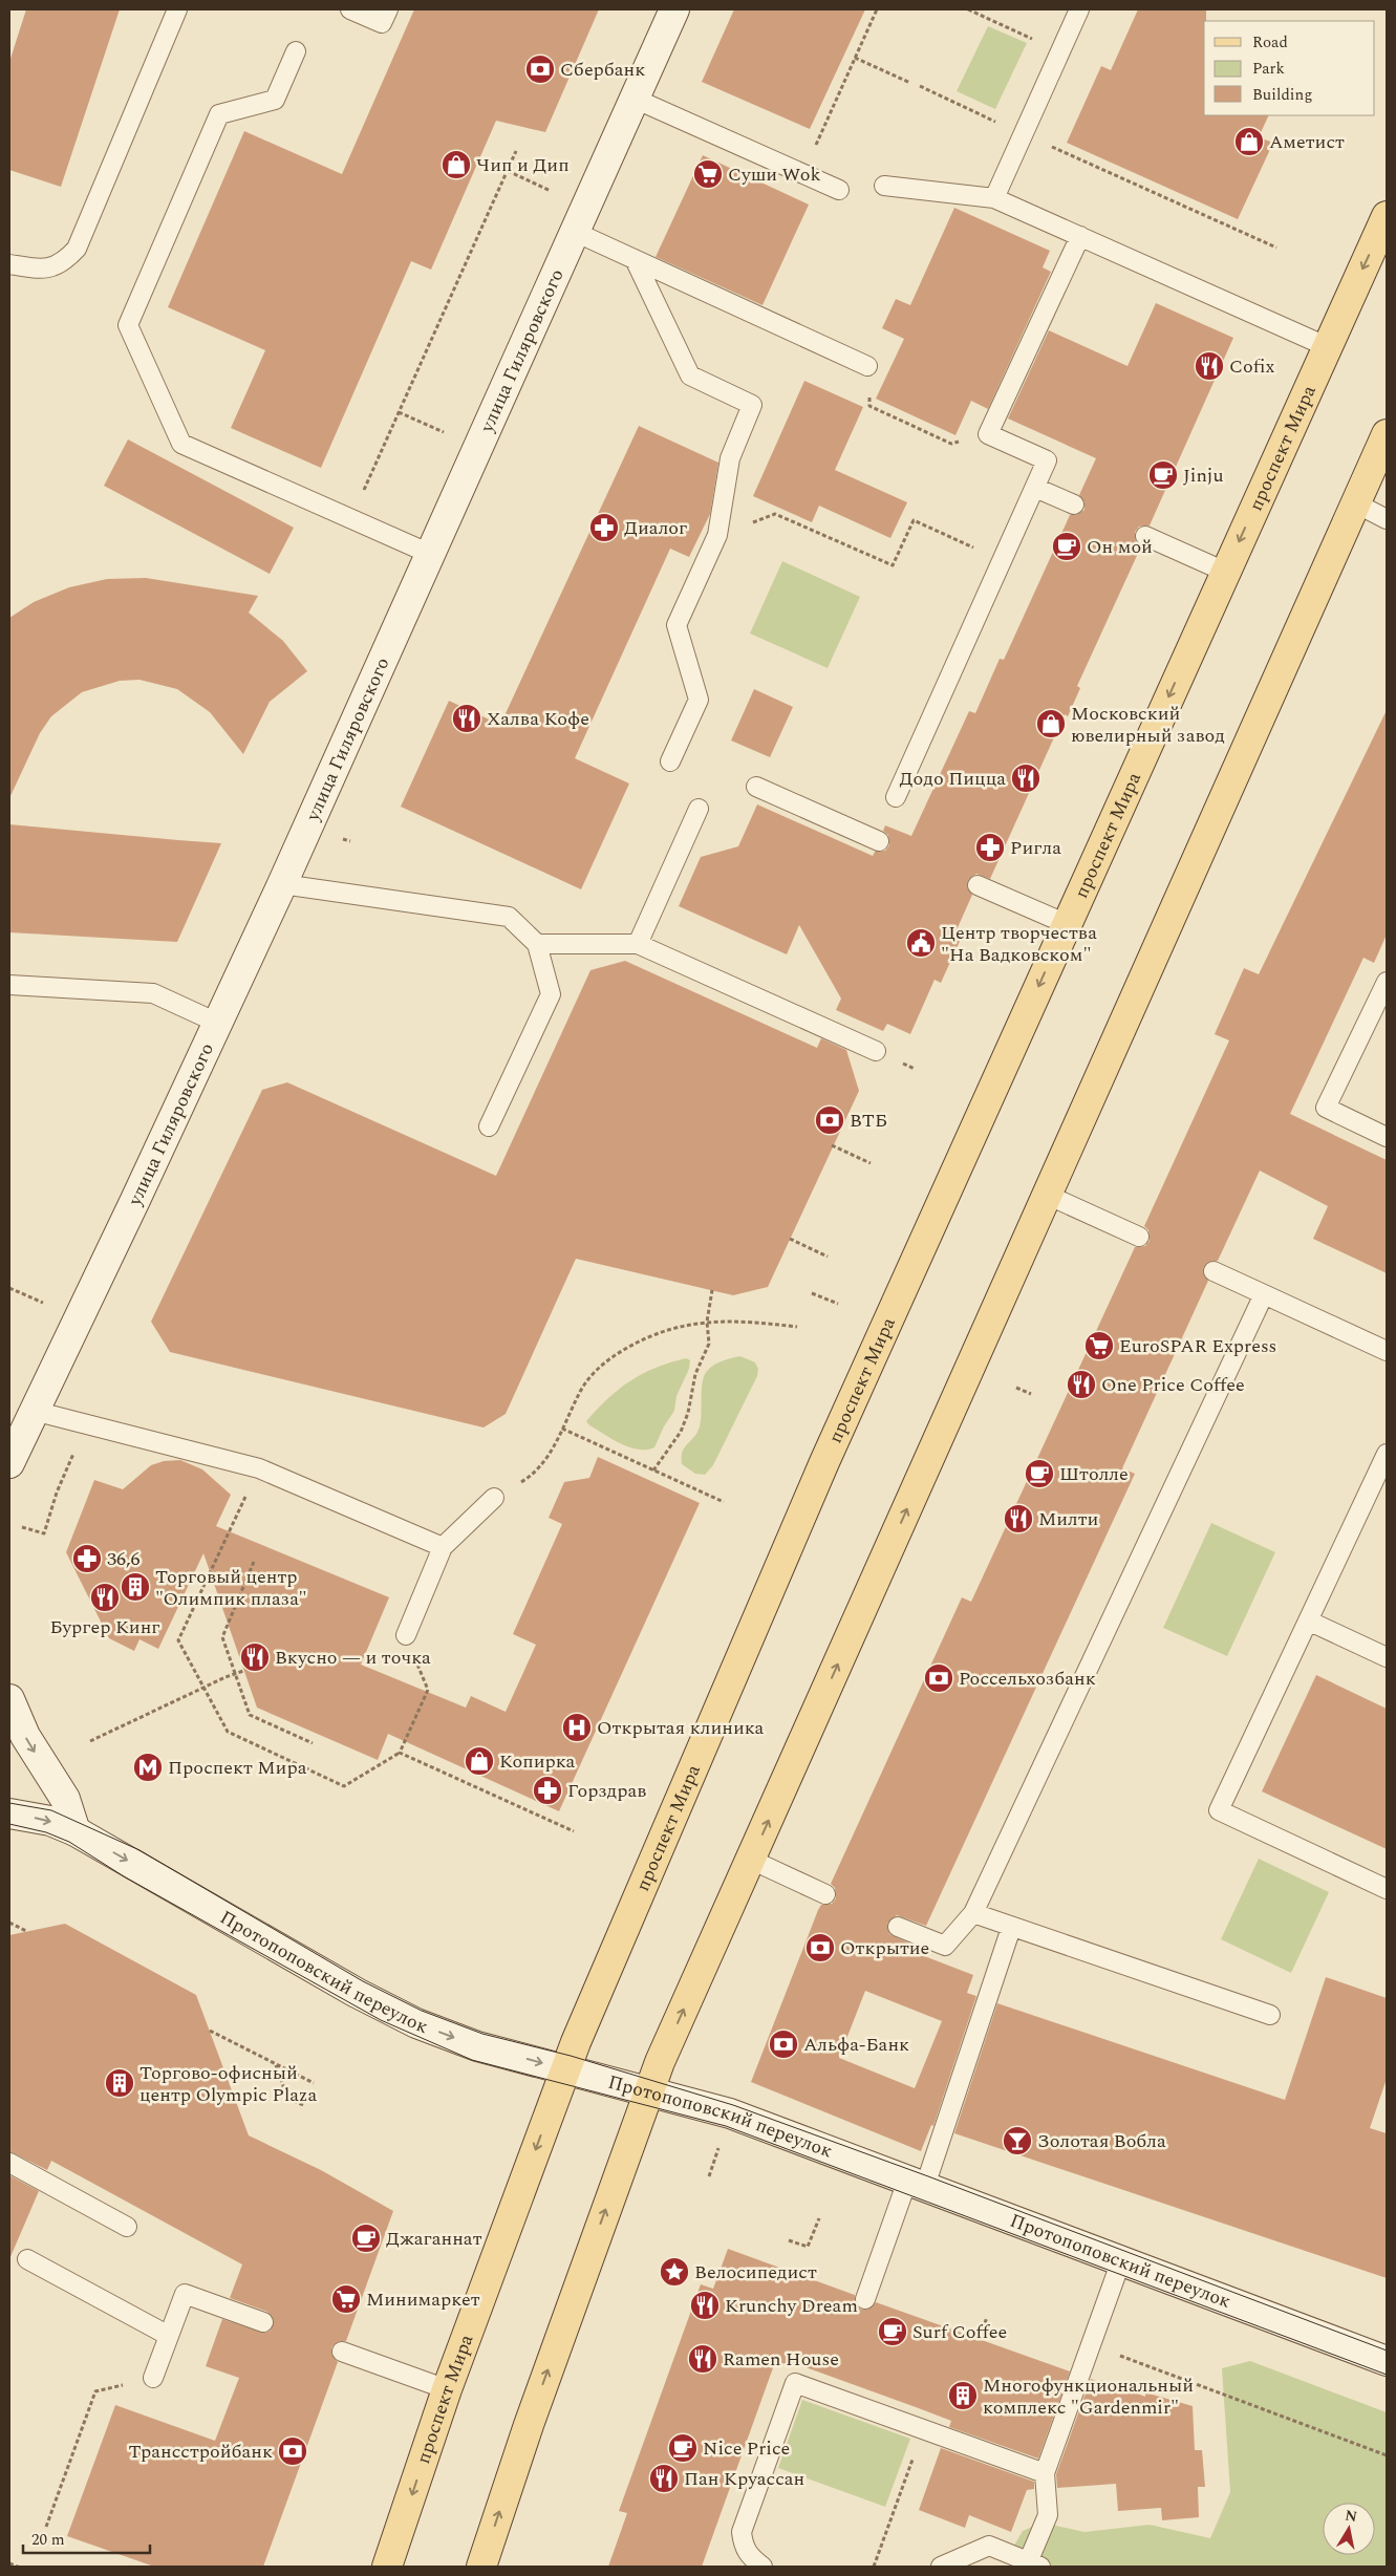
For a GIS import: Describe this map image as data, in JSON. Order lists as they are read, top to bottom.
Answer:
{
  "streets": {
    "main road": ["проспект Мира"],
    "street": ["улица Гиляровского", "Протопоповский переулок"]
  },
  "crossings": [
    ["проспект Мира", "Протопоповский переулок"]
  ],
  "one_way": ["Протопоповский переулок"],
  "places": {
    "bank": [
      "Сбербанк",
      "ВТБ",
      "Россельхозбанк",
      "Открытие",
      "Альфа-Банк",
      "Трансстройбанк"
    ],
    "shop": [
      "Аметист",
      "Чип и Дип",
      "Московский ювелирный завод",
      "Копирка"
    ],
    "supermarket": ["Суши Wok", "EuroSPAR Express", "Минимаркет"],
    "restaurant": [
      "Cofix",
      "Халва Кофе",
      "Додо Пицца",
      "One Price Coffee",
      "Милти",
      "Бургер Кинг",
      "Вкусно — и точка",
      "Krunchy Dream",
      "Ramen House",
      "Пан Круассан"
    ],
    "cafe": [
      "Jinju",
      "Он мой",
      "Штолле",
      "Джаганнат",
      "Surf Coffee",
      "Nice Price"
    ],
    "pharmacy": [
      "Диалог",
      "Ригла",
      "36,6",
      "Горздрав"
    ],
    "public building": ["Центр творчества \"На Вадковском\""],
    "building": ["Торговый центр \"Олимпик плаза\"", "Торгово-офисный центр Olympic Plaza", "Многофункциональный комплекс \"Gardenmir\""],
    "hospital": ["Открытая клиника"],
    "metro station": ["Проспект Мира"],
    "bar": ["Золотая Вобла"],
    "place": ["Велосипедист"]
  },
  "legend": ["Road", "Park", "Building"],
  "scale_bar": "20 m",
  "north": "top"
}
